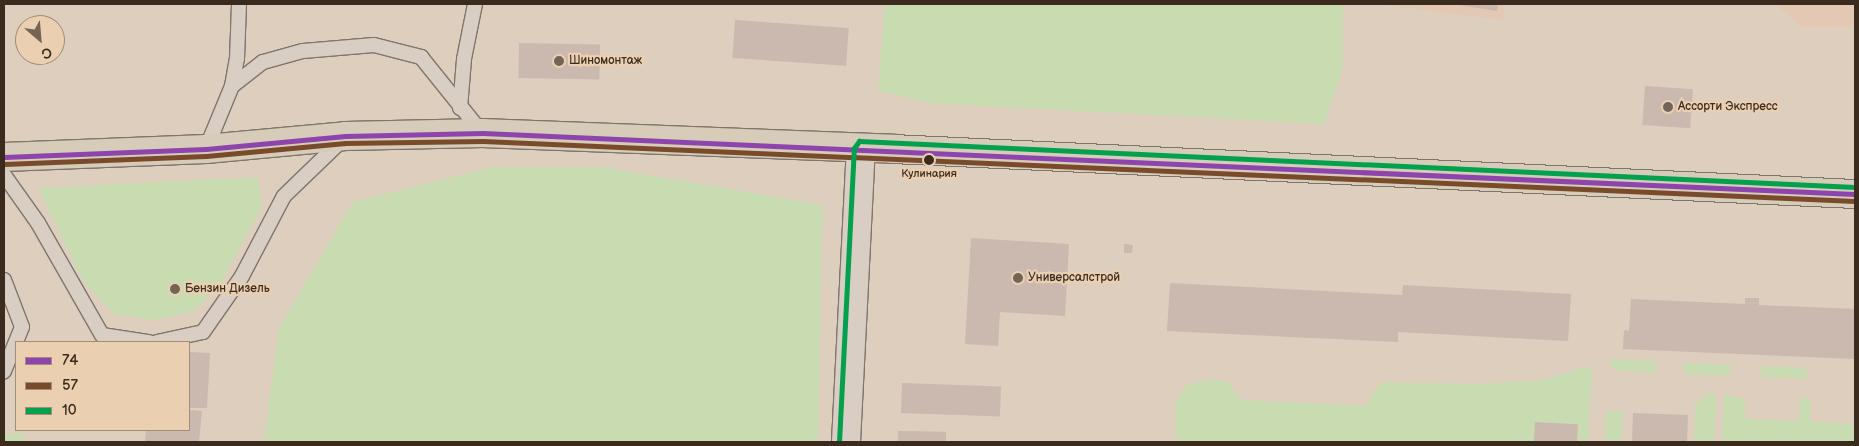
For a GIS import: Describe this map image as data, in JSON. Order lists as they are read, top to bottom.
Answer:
{
  "places": [
    "Шиномонтаж",
    "Ассорти Экспресс",
    "Кулинария",
    "Универсалстрой",
    "Бензин Дизель"
  ],
  "lines": ["transit line 74", "transit line 57", "transit line 10"],
  "legend": ["74", "57", "10"],
  "north": "bottom right"
}
